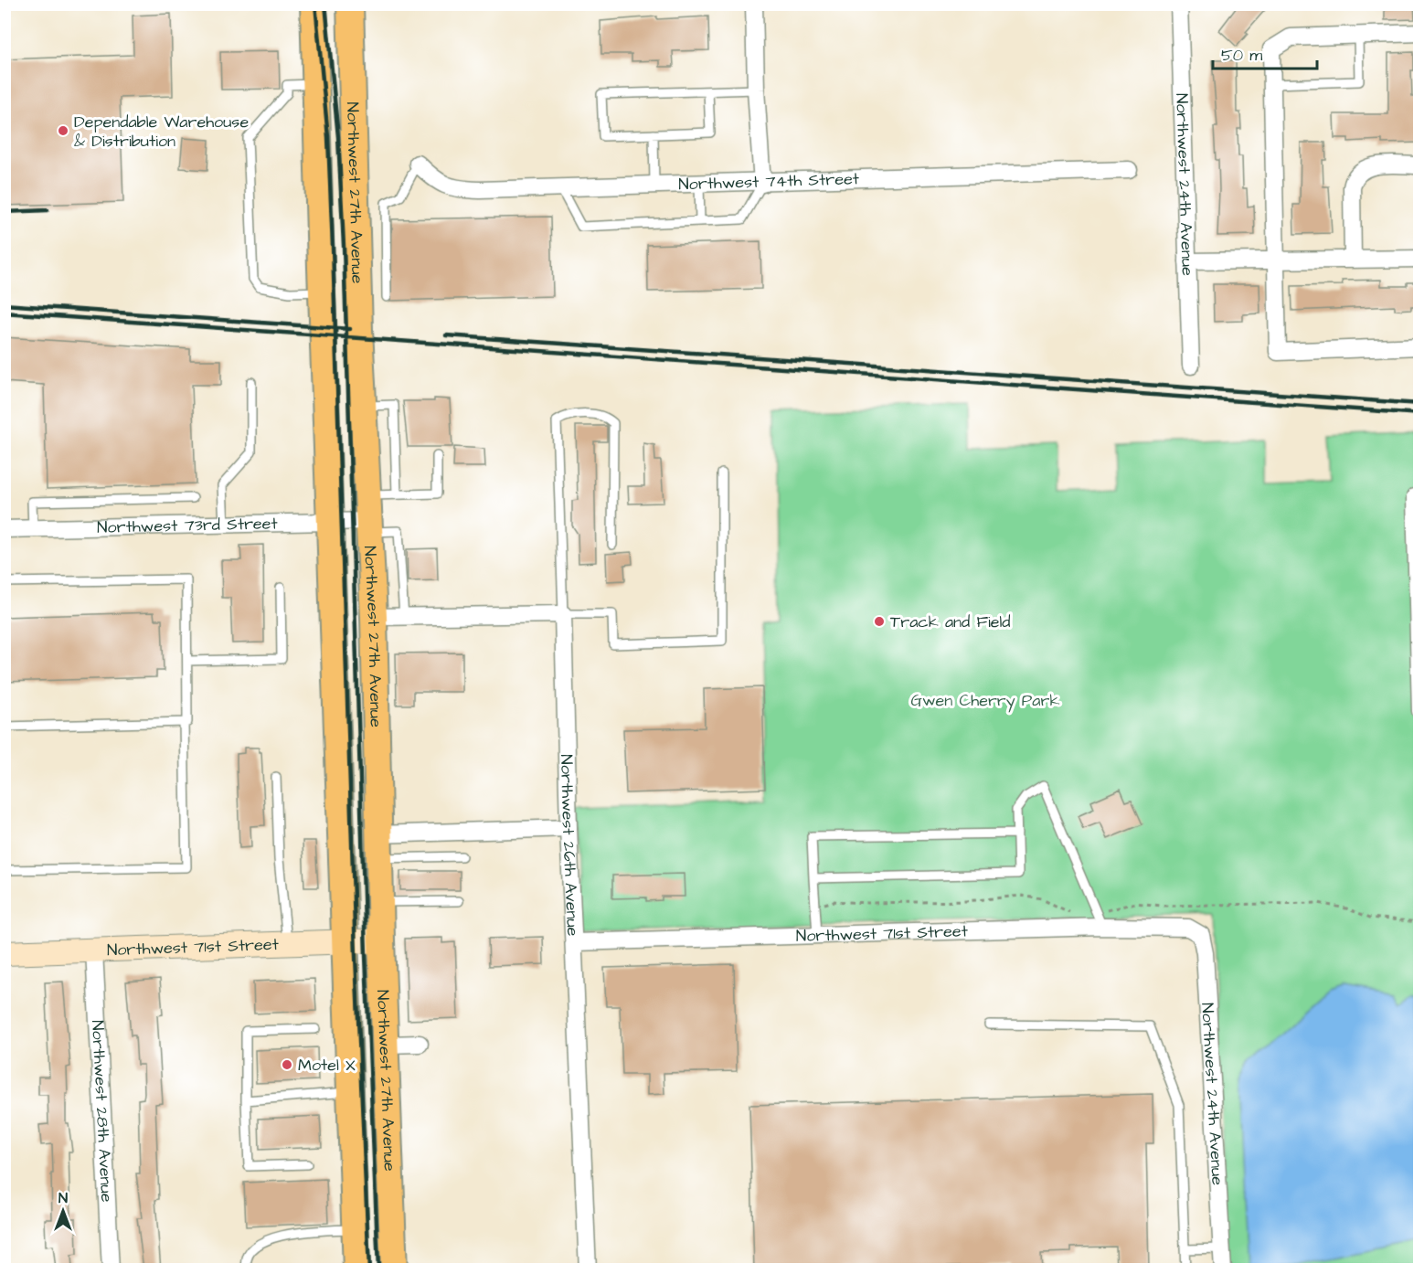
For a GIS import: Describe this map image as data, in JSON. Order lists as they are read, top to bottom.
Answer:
{
  "streets": {
    "main road": ["Northwest 27th Avenue"],
    "street": [
      "Northwest 74th Street",
      "Northwest 24th Avenue",
      "Northwest 73rd Street",
      "Northwest 26th Avenue",
      "Northwest 71st Street",
      "Northwest 28th Avenue"
    ]
  },
  "crossings": [
    ["Northwest 24th Avenue", "Northwest 71st Street"],
    ["Northwest 27th Avenue", "Northwest 73rd Street"],
    ["Northwest 27th Avenue", "Northwest 71st Street"],
    ["Northwest 26th Avenue", "Northwest 71st Street"],
    ["Northwest 71st Street", "Northwest 28th Avenue"]
  ],
  "parks": ["Gwen Cherry Park"],
  "places": ["Dependable Warehouse & Distribution", "Track and Field", "Motel X"],
  "scale_bar": "50 m",
  "north": "top"
}
